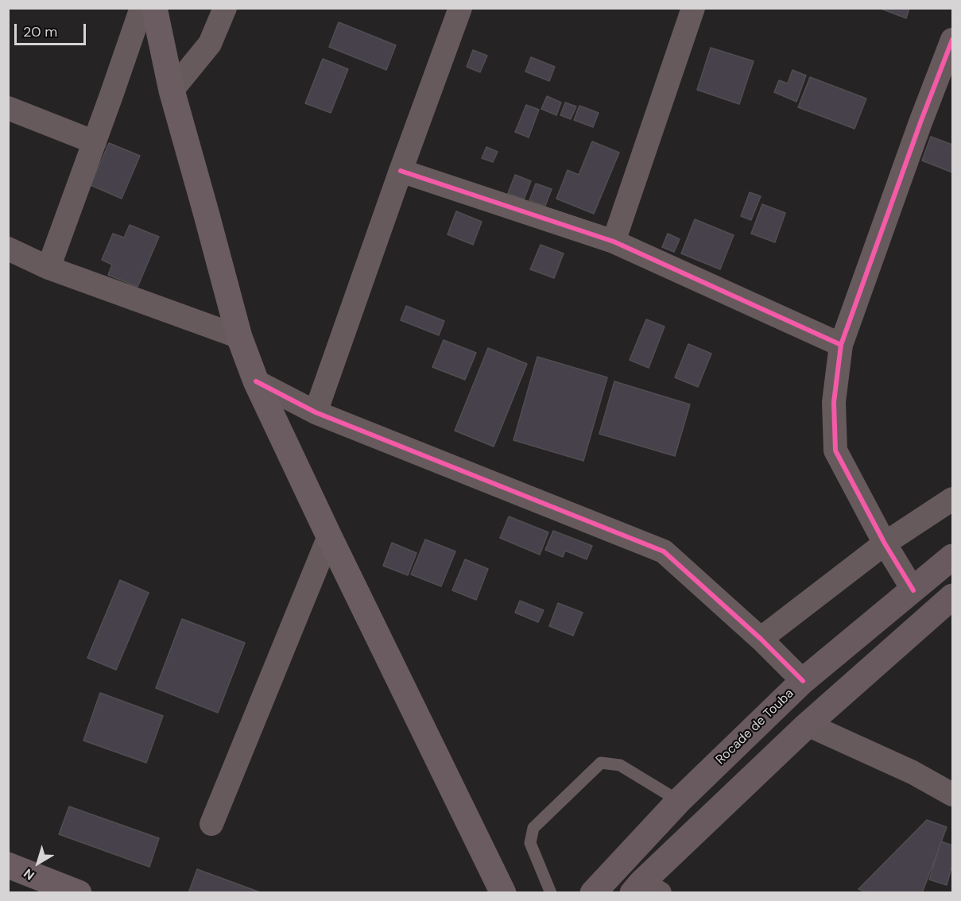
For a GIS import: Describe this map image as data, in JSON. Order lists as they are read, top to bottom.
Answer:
{
  "streets": {
    "main road": ["Rocade de Touba"]
  },
  "scale_bar": "20 m",
  "north": "bottom left"
}
